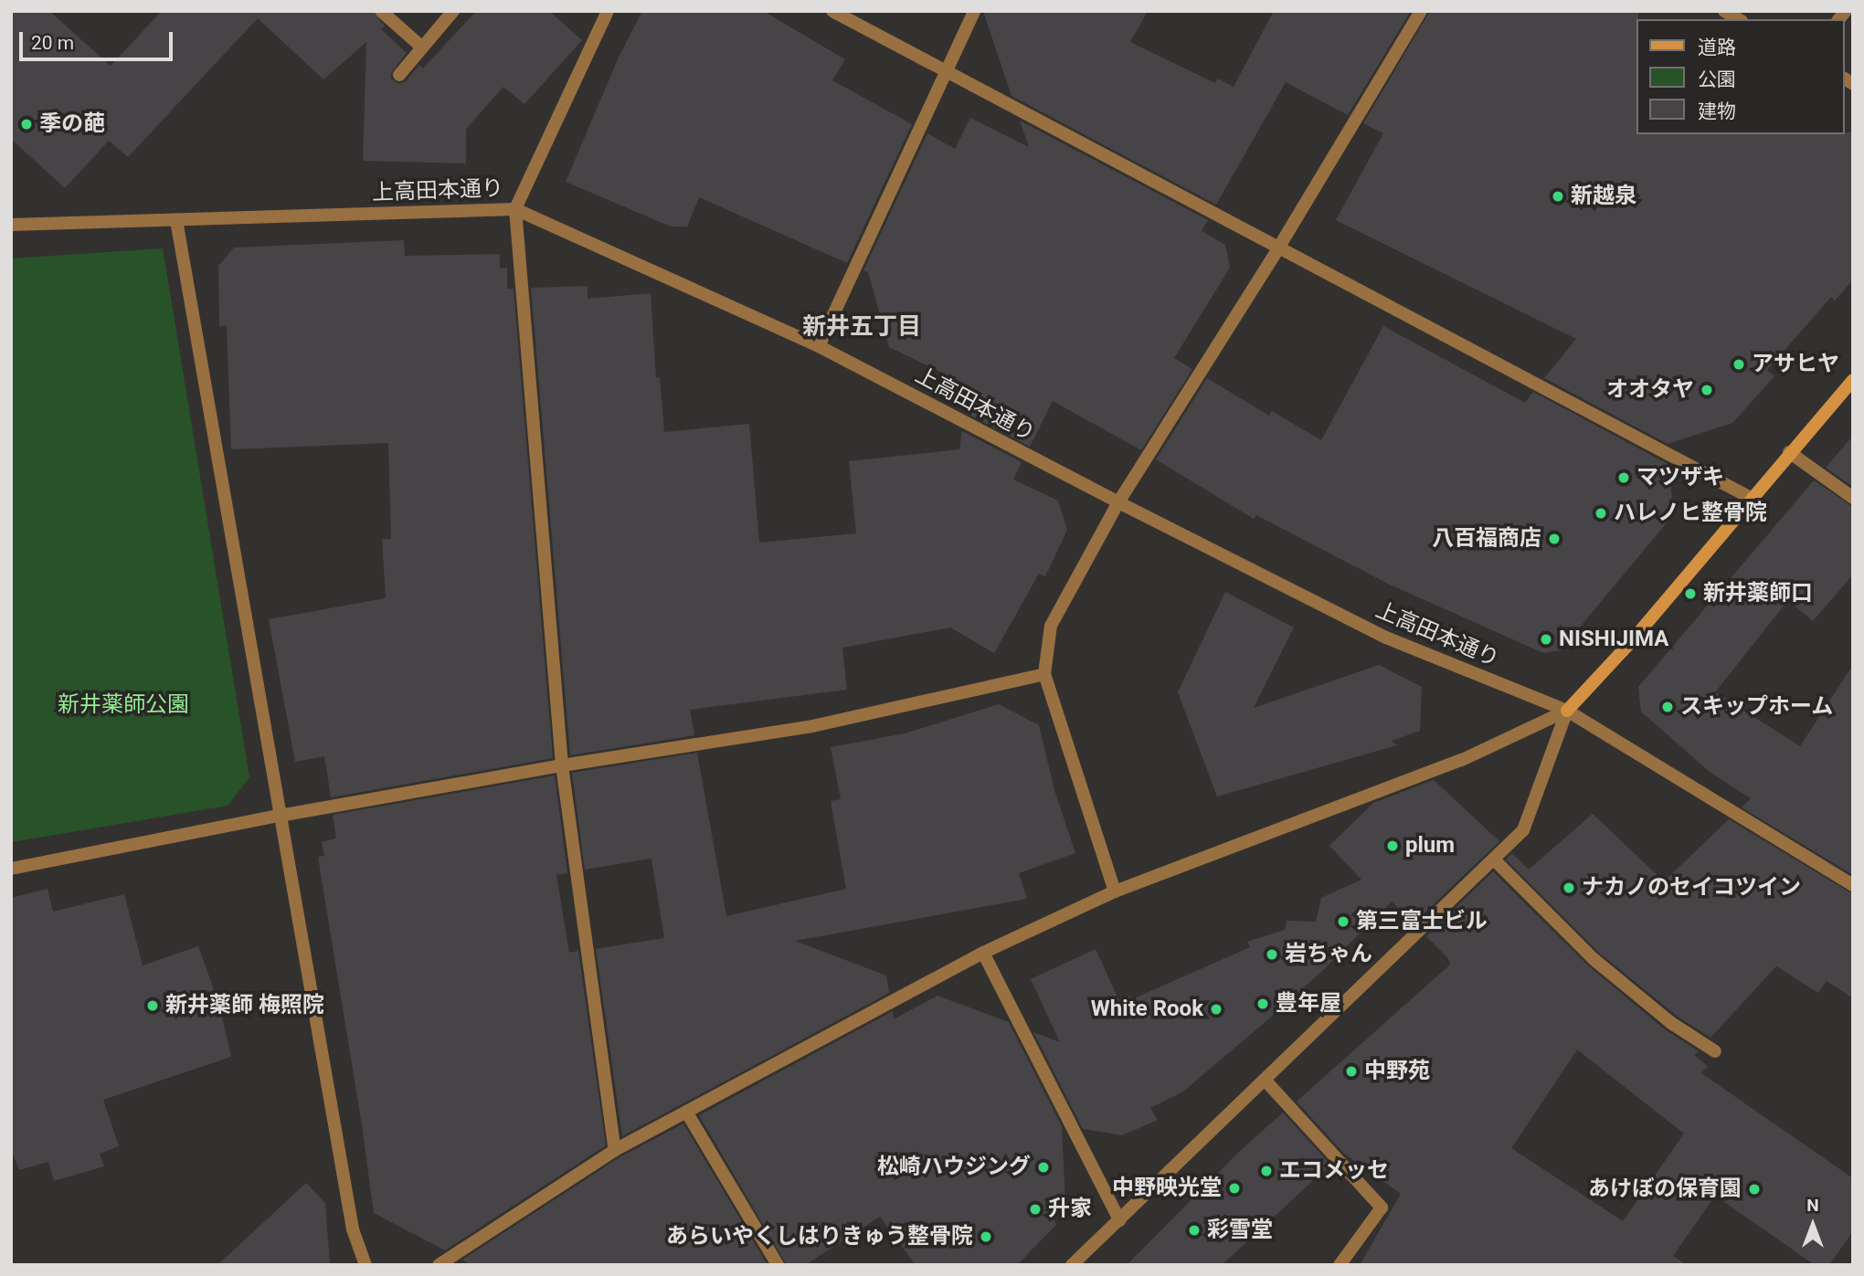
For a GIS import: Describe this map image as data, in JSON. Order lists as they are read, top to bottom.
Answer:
{
  "streets": {
    "street": ["上高田本通り"]
  },
  "districts": ["新井五丁目"],
  "parks": ["新井薬師公園"],
  "places": [
    "季の葩",
    "新越泉",
    "アサヒヤ",
    "オオタヤ",
    "マツザキ",
    "ハレノヒ整骨院",
    "八百福商店",
    "新井薬師口",
    "NISHIJIMA",
    "スキップホーム",
    "plum",
    "ナカノのセイコツイン",
    "第三富士ビル",
    "岩ちゃん",
    "豊年屋",
    "新井薬師 梅照院",
    "White Rook",
    "中野苑",
    "松崎ハウジング",
    "エコメッセ",
    "中野映光堂",
    "あけぼの保育園",
    "升家",
    "彩雪堂",
    "あらいやくしはりきゅう整骨院"
  ],
  "legend": ["道路", "公園", "建物"],
  "scale_bar": "20 m",
  "north": "top"
}
